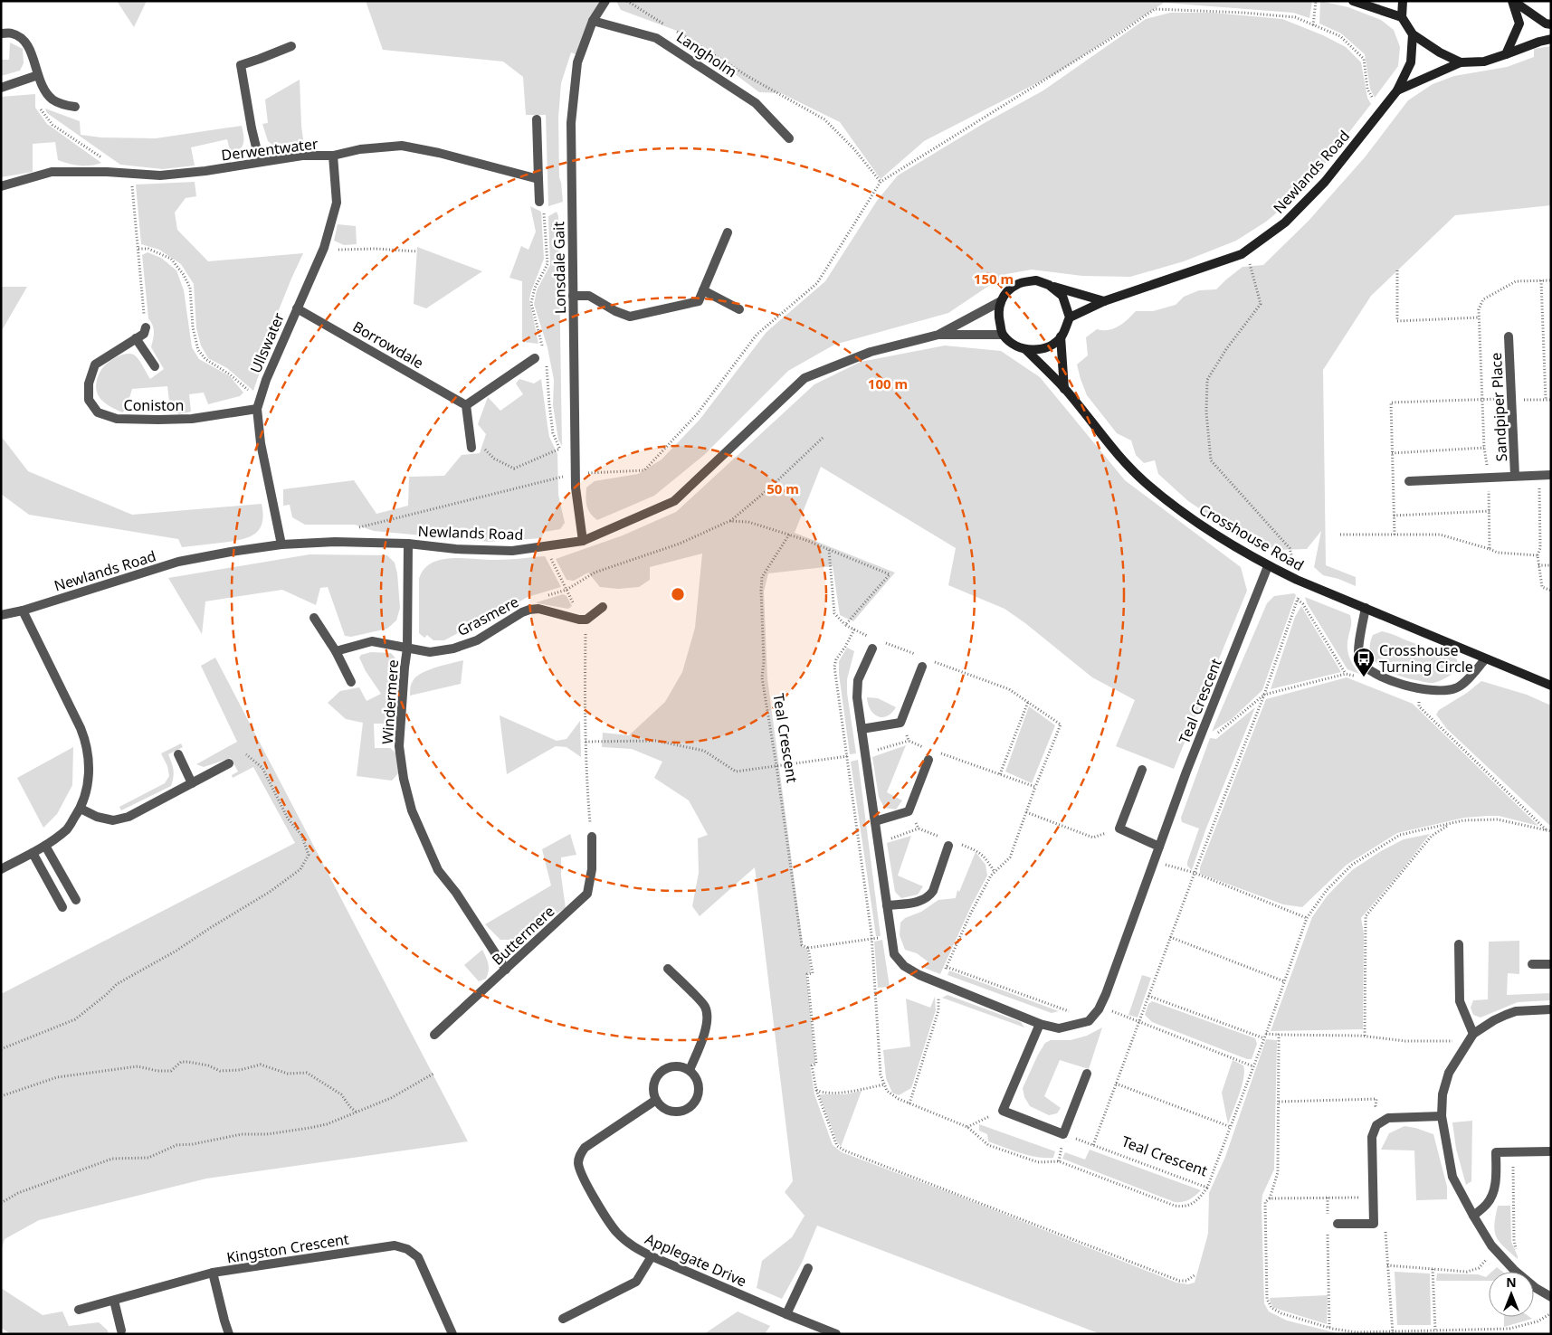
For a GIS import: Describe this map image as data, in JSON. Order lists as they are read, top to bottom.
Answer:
{
  "streets": {
    "street": [
      "Langholm",
      "Derwentwater",
      "Newlands Road",
      "Lonsdale Gait",
      "Ullswater",
      "Borrowdale",
      "Coniston",
      "Sandpiper Place",
      "Crosshouse Road",
      "Grasmere",
      "Teal Crescent",
      "Windermere",
      "Buttermere",
      "Kingston Crescent",
      "Applegate Drive"
    ]
  },
  "crossings": [
    ["Langholm", "Lonsdale Gait"],
    ["Derwentwater", "Ullswater"],
    ["Newlands Road", "Lonsdale Gait"],
    ["Newlands Road", "Ullswater"],
    ["Newlands Road", "Crosshouse Road"],
    ["Newlands Road", "Windermere"],
    ["Ullswater", "Borrowdale"],
    ["Ullswater", "Coniston"],
    ["Crosshouse Road", "Teal Crescent"],
    ["Grasmere", "Windermere"],
    ["Windermere", "Buttermere"]
  ],
  "places": {
    "bus stop": ["Crosshouse Turning Circle"]
  },
  "north": "top",
  "rings": ["150 m", "100 m", "50 m"]
}
